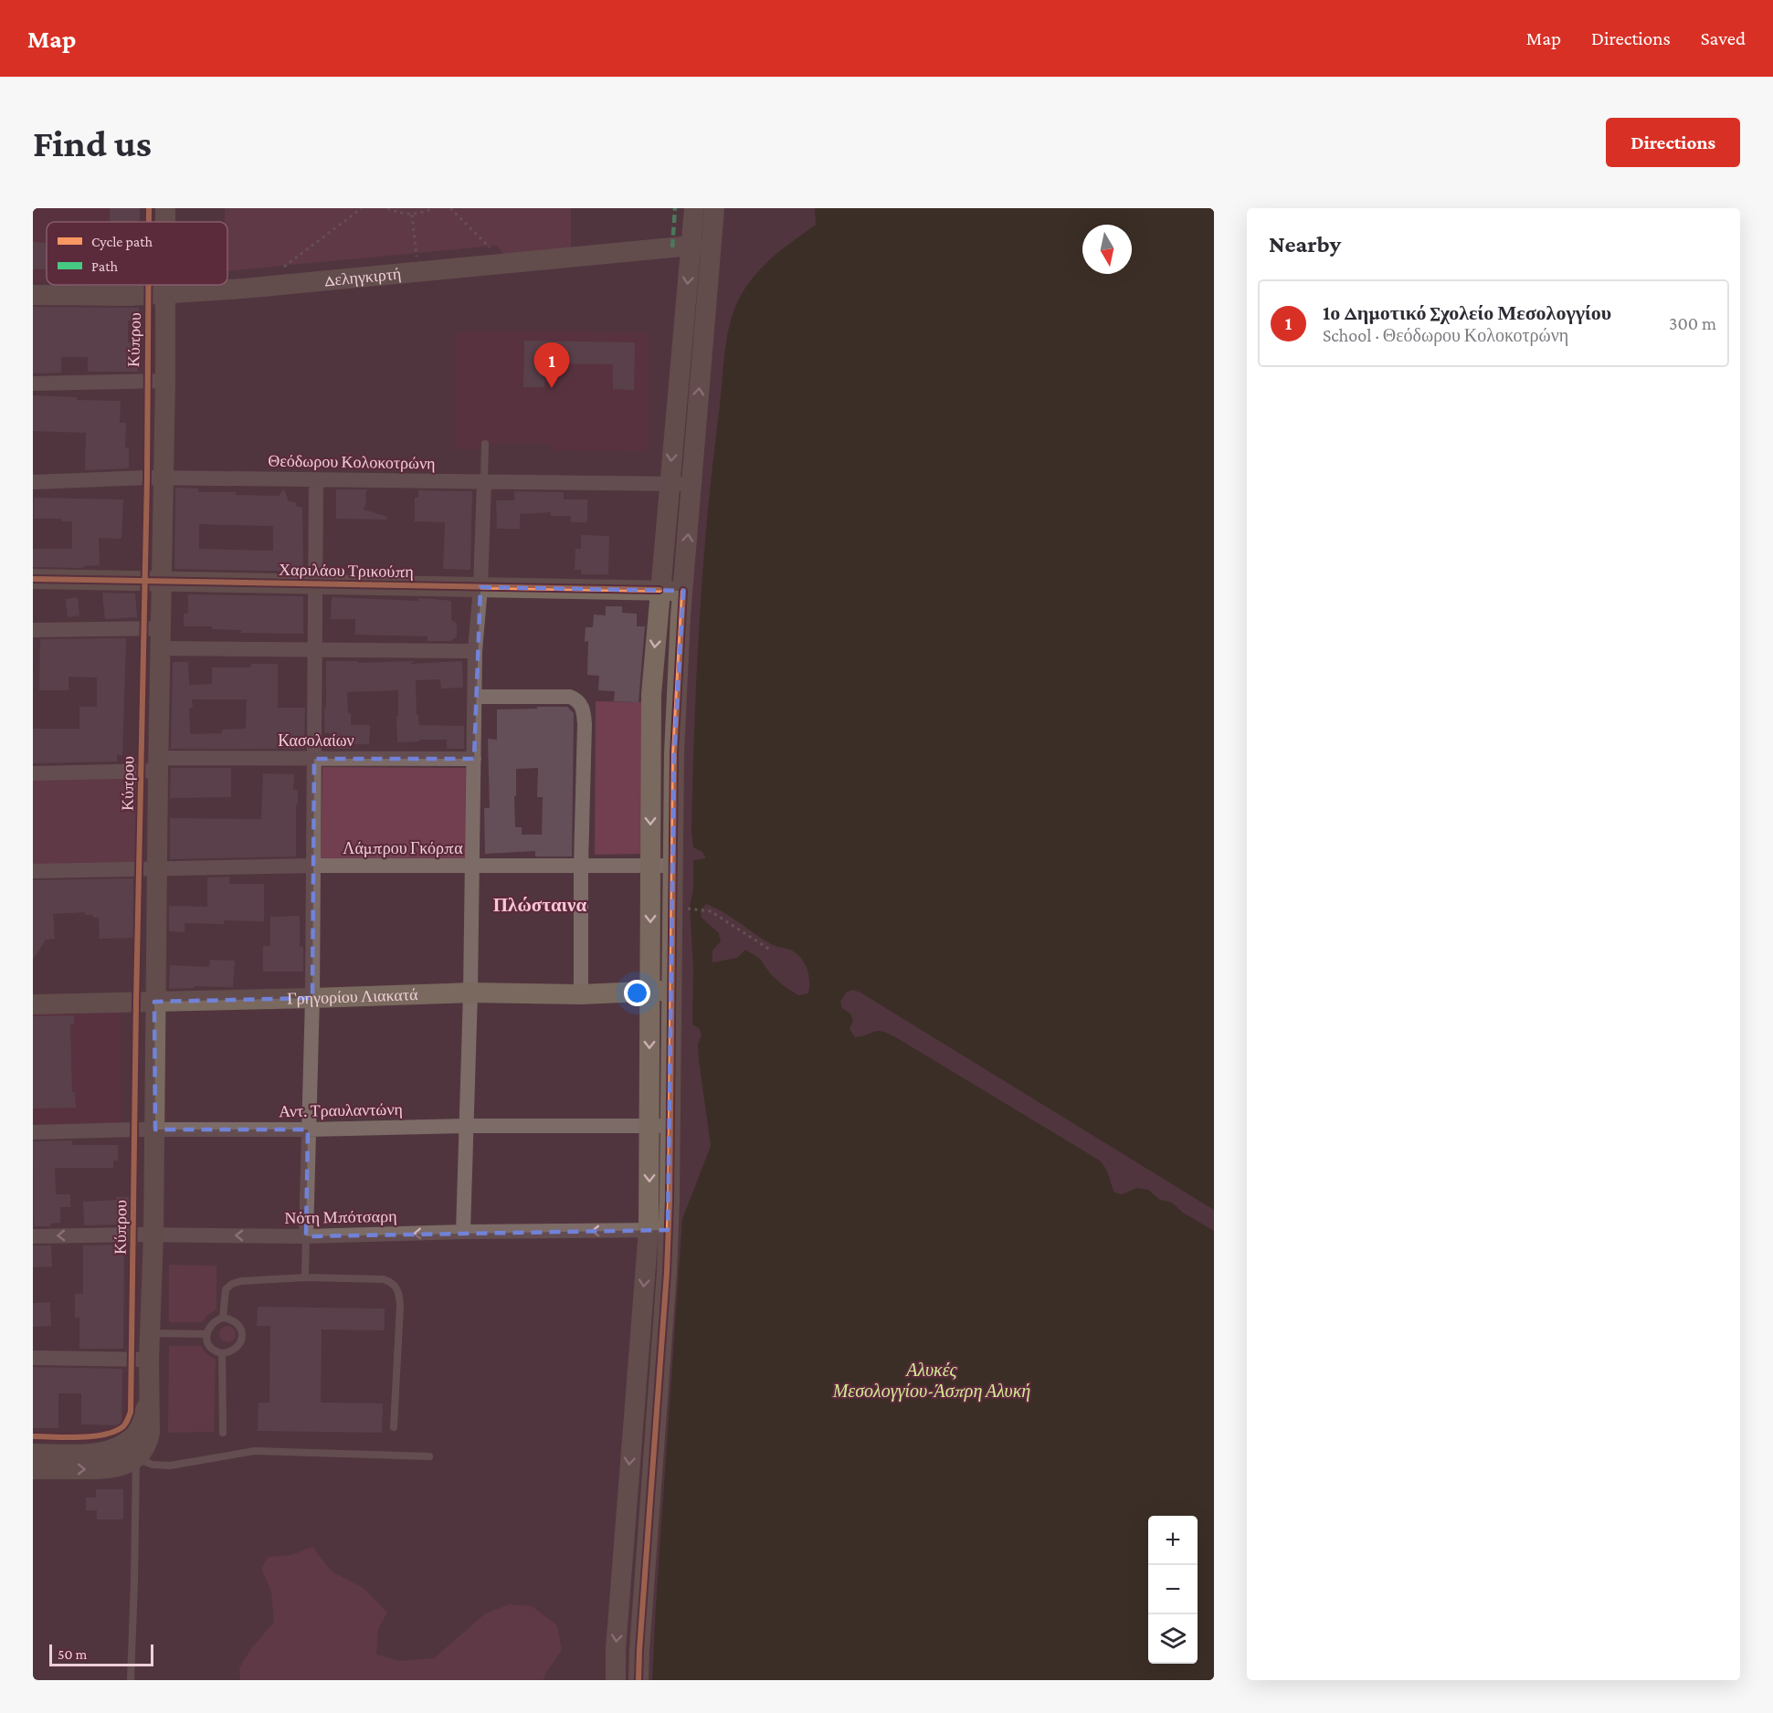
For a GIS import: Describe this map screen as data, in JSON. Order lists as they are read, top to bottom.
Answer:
{
  "streets": {
    "street": [
      "Δεληγκιρτή",
      "Κύπρου",
      "Θεόδωρου Κολοκοτρώνη",
      "Χαριλάου Τρικούπη",
      "Κασολαίων",
      "Λάμπρου Γκόρπα",
      "Γρηγορίου Λιακατά",
      "Αντ. Τραυλαντώνη",
      "Νότη Μπότσαρη"
    ]
  },
  "crossings": [
    ["Δεληγκιρτή", "Κύπρου"],
    ["Κύπρου", "Θεόδωρου Κολοκοτρώνη"],
    ["Κύπρου", "Χαριλάου Τρικούπη"],
    ["Κύπρου", "Κασολαίων"],
    ["Κύπρου", "Λάμπρου Γκόρπα"],
    ["Κύπρου", "Γρηγορίου Λιακατά"],
    ["Κύπρου", "Αντ. Τραυλαντώνη"],
    ["Κύπρου", "Νότη Μπότσαρη"]
  ],
  "one_way": ["Νότη Μπότσαρη"],
  "districts": ["Πλώσταινα"],
  "water": ["Αλυκές Μεσολογγίου-Άσπρη Αλυκή"],
  "legend": ["Cycle path", "Path"],
  "scale_bar": "50 m",
  "north": "bottom",
  "page": {
    "header": "Map",
    "nav": ["Map", "Directions", "Saved"],
    "buttons": "Directions",
    "title": "Find us",
    "heading": "Nearby",
    "list": [
      {
        "mark": "1",
        "name": "1ο Δημοτικό Σχολείο Μεσολογγίου",
        "note": "School · Θεόδωρου Κολοκοτρώνη",
        "value": "300 m"
      }
    ],
    "pins": "1",
    "map_buttons": ["+", "−"],
    "scale": "50 m"
  }
}
